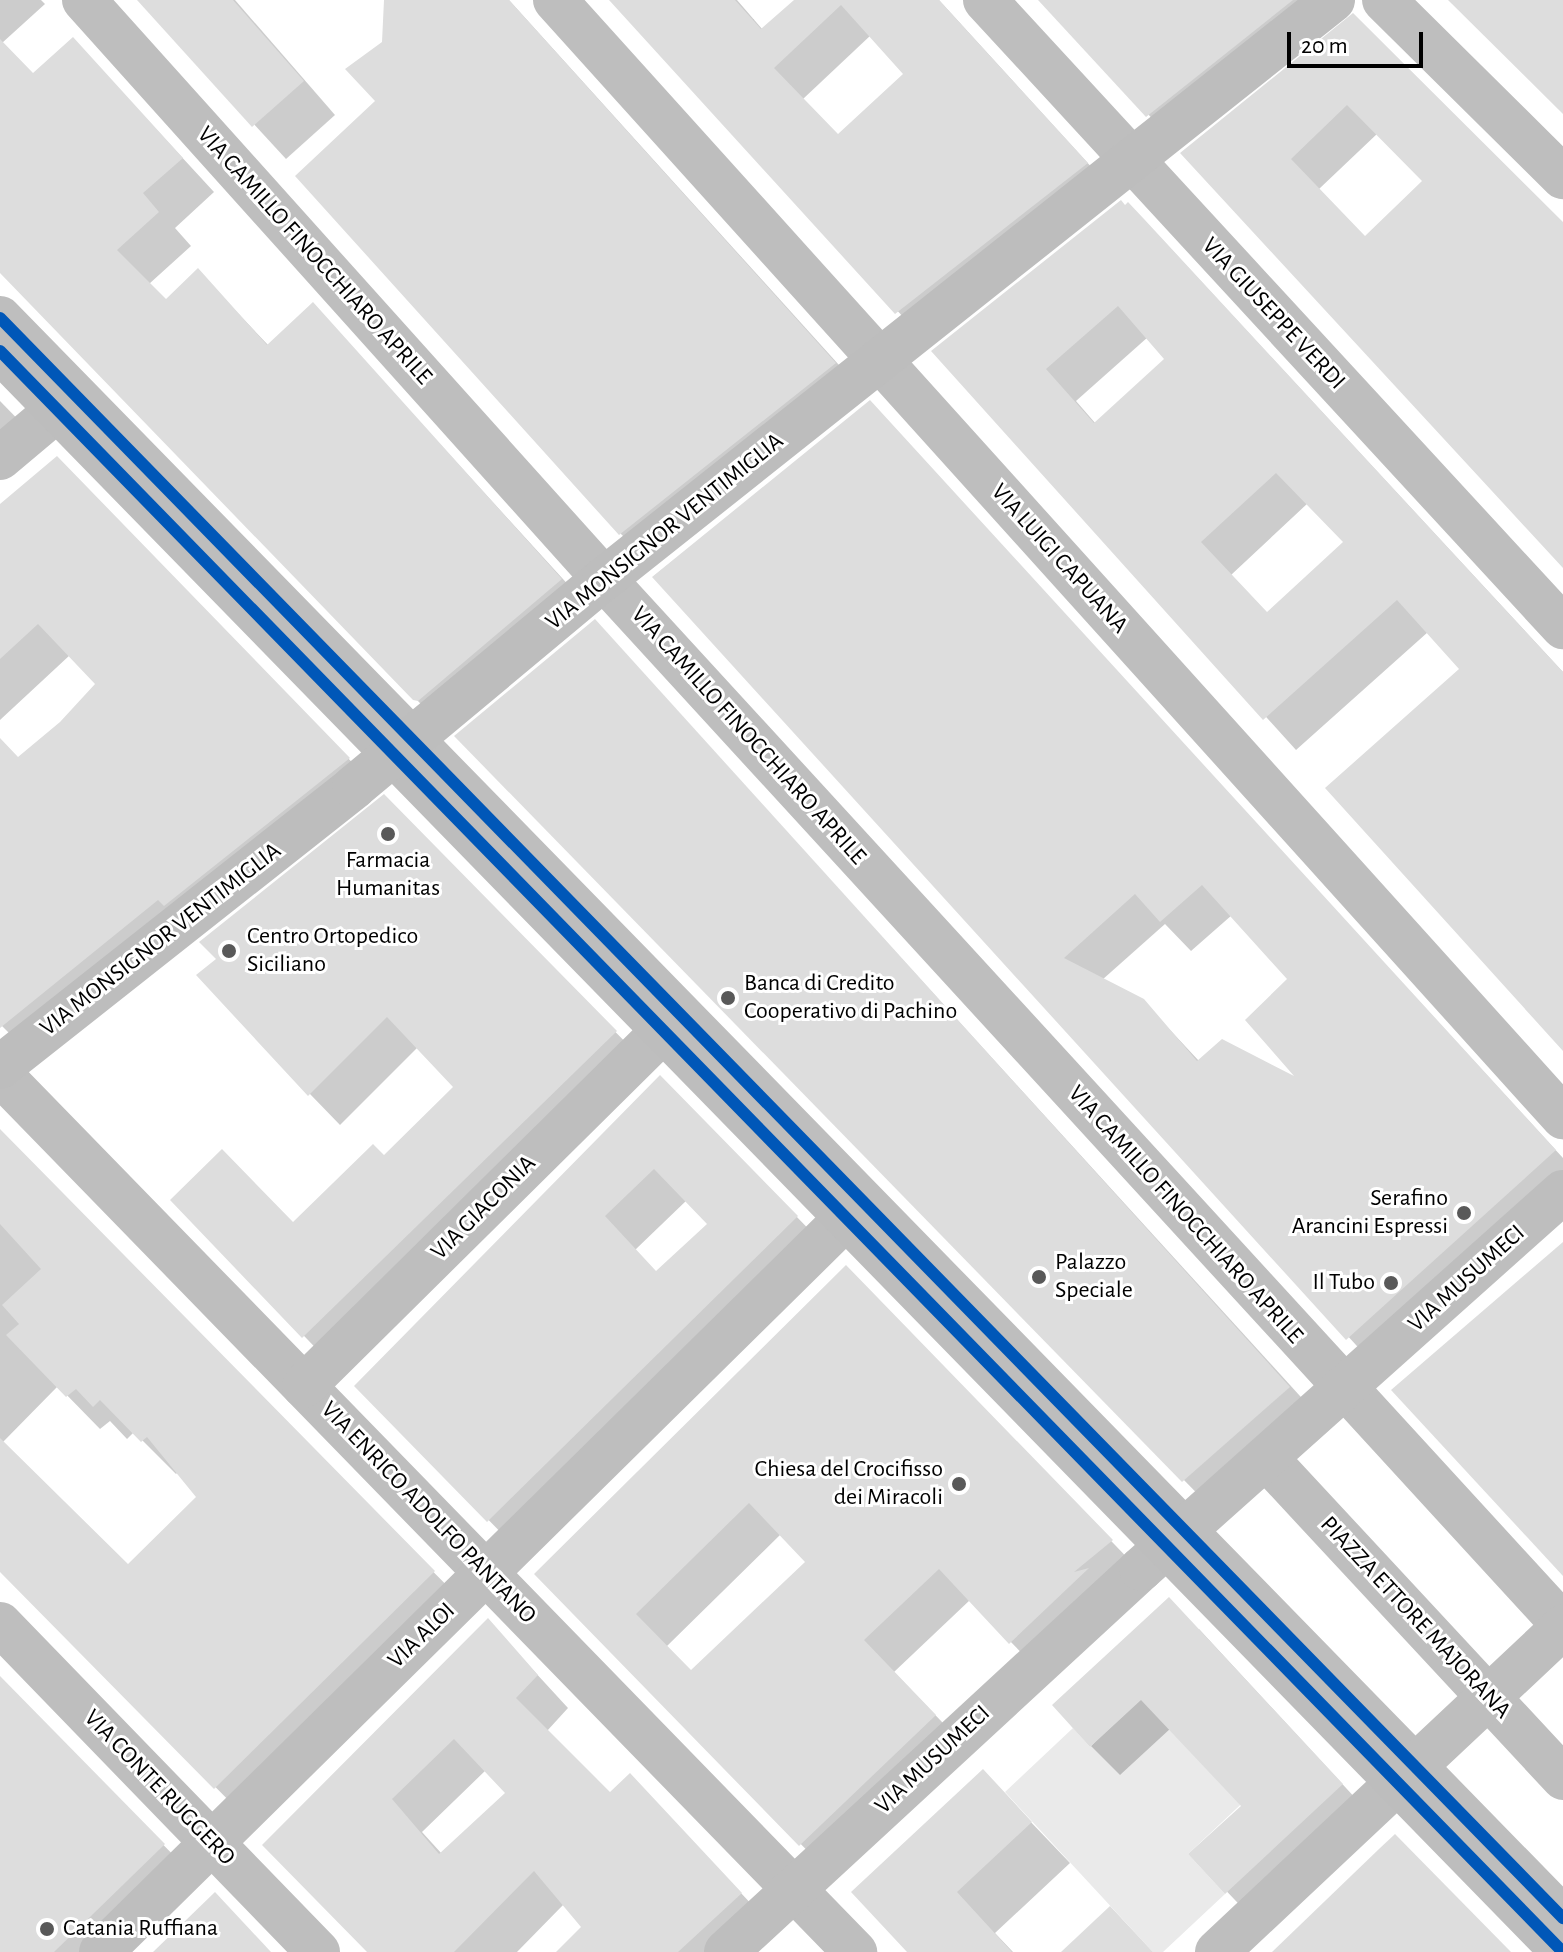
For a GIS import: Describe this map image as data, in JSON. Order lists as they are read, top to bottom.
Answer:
{
  "streets": {
    "main road": ["VIA MONSIGNOR VENTIMIGLIA"],
    "street": [
      "VIA CAMILLO FINOCCHIARO APRILE",
      "VIA GIUSEPPE VERDI",
      "VIA LUIGI CAPUANA",
      "VIA GIACONIA",
      "VIA MUSUMECI",
      "VIA ENRICO ADOLFO PANTANO",
      "PIAZZA ETTORE MAJORANA",
      "VIA ALOI",
      "VIA CONTE RUGGERO"
    ]
  },
  "crossings": [
    ["VIA CAMILLO FINOCCHIARO APRILE", "VIA MONSIGNOR VENTIMIGLIA"],
    ["VIA CAMILLO FINOCCHIARO APRILE", "VIA MUSUMECI"],
    ["VIA GIUSEPPE VERDI", "VIA MONSIGNOR VENTIMIGLIA"],
    ["VIA MONSIGNOR VENTIMIGLIA", "VIA LUIGI CAPUANA"],
    ["VIA GIACONIA", "VIA ENRICO ADOLFO PANTANO"],
    ["VIA MUSUMECI", "VIA ENRICO ADOLFO PANTANO"],
    ["VIA MUSUMECI", "PIAZZA ETTORE MAJORANA"],
    ["VIA ENRICO ADOLFO PANTANO", "VIA ALOI"],
    ["VIA ALOI", "VIA CONTE RUGGERO"]
  ],
  "places": [
    "Farmacia Humanitas",
    "Centro Ortopedico Siciliano",
    "Banca di Credito Cooperativo di Pachino",
    "Serafino Arancini Espressi",
    "Palazzo Speciale",
    "Il Tubo",
    "Chiesa del Crocifisso dei Miracoli",
    "Catania Ruffiana"
  ],
  "scale_bar": "20 m"
}
